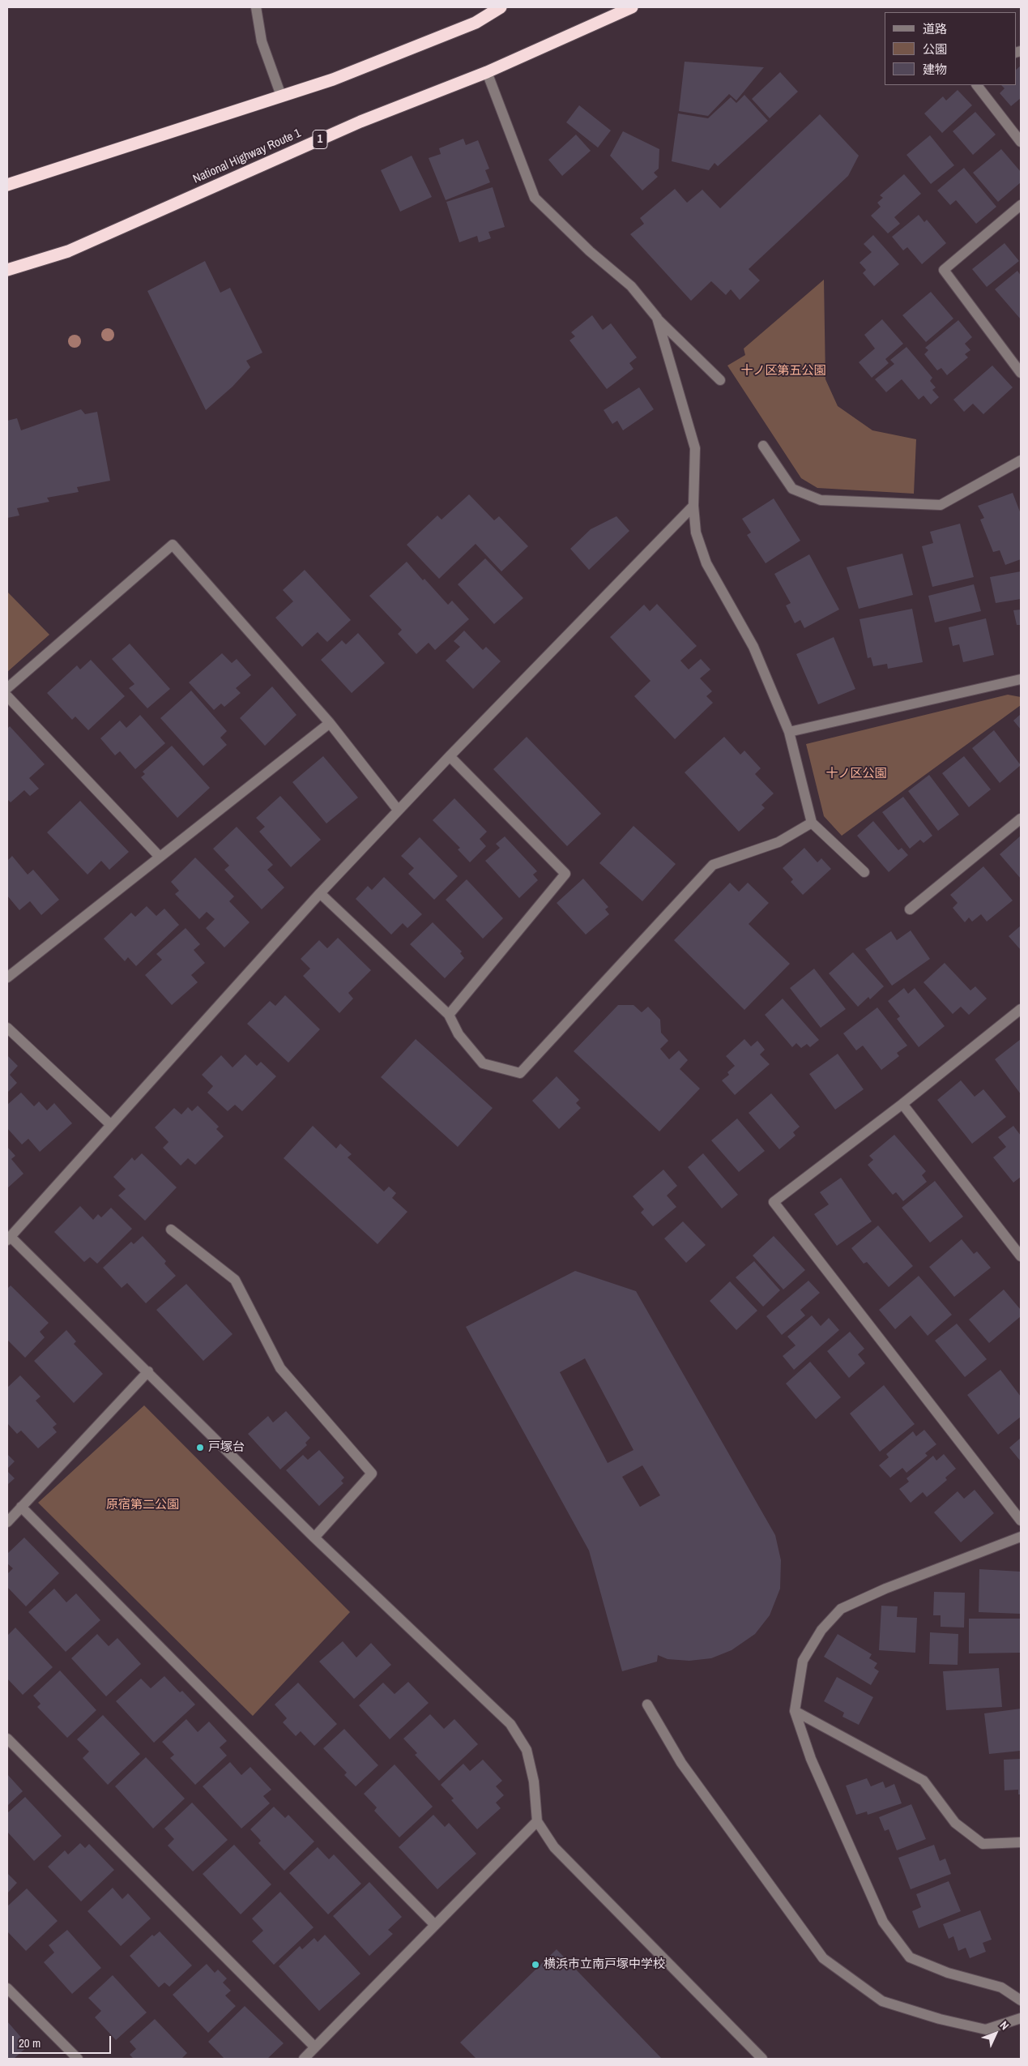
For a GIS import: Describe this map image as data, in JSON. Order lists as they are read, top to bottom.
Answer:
{
  "streets": {
    "highway": ["1", "National Highway Route 1"]
  },
  "parks": ["十ノ区第五公園", "十ノ区公園", "原宿第二公園"],
  "places": ["戸塚台", "横浜市立南戸塚中学校"],
  "legend": ["道路", "公園", "建物"],
  "scale_bar": "20 m",
  "north": "top right"
}
